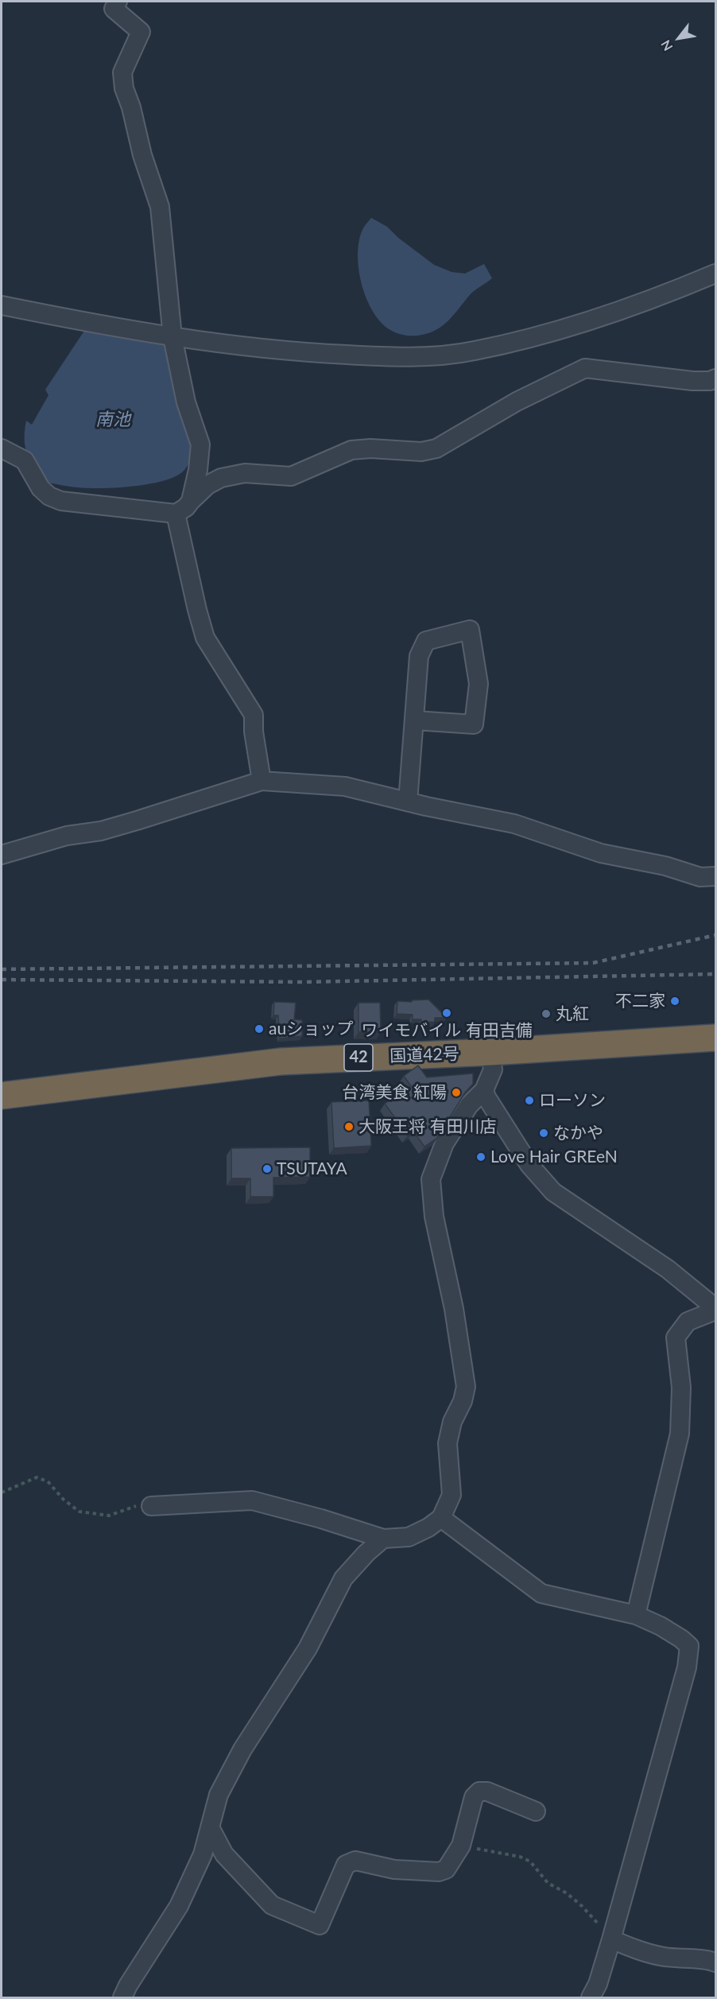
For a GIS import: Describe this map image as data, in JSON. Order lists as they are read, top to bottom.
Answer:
{
  "streets": {
    "highway": ["国道42号", "42"]
  },
  "water": ["南池"],
  "places": [
    "不二家",
    "ワイモバイル 有田吉備",
    "丸紅",
    "auショップ",
    "台湾美食 紅陽",
    "ローソン",
    "大阪王将 有田川店",
    "なかや",
    "Love Hair GREeN",
    "TSUTAYA"
  ],
  "north": "bottom left"
}
